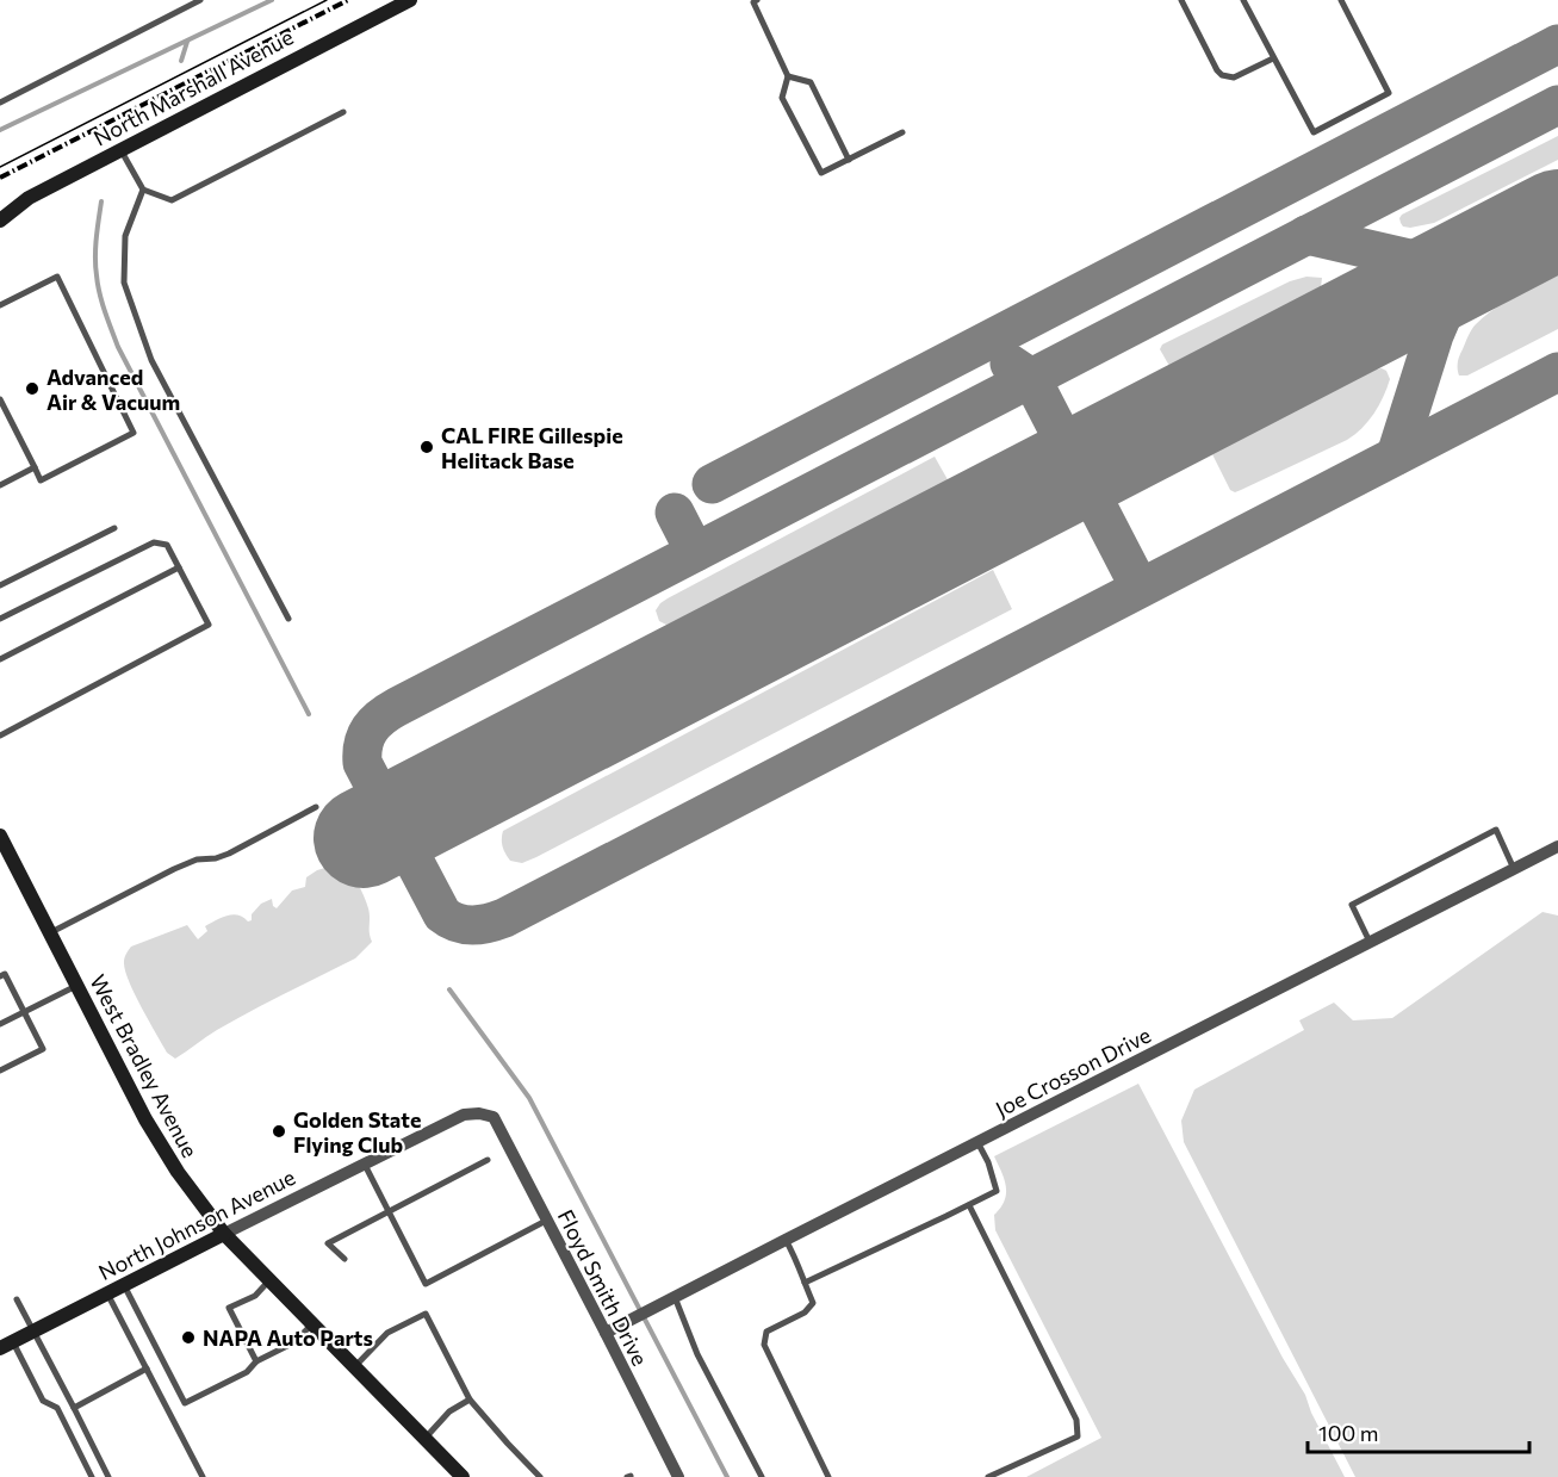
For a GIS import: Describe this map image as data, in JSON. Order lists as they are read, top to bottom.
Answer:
{
  "streets": {
    "main road": ["North Marshall Avenue", "West Bradley Avenue", "North Johnson Avenue"],
    "street": ["Joe Crosson Drive", "Floyd Smith Drive"]
  },
  "crossings": [
    ["West Bradley Avenue", "North Johnson Avenue"],
    ["Joe Crosson Drive", "Floyd Smith Drive"],
    ["North Johnson Avenue", "Floyd Smith Drive"]
  ],
  "places": [
    "Advanced Air & Vacuum",
    "CAL FIRE Gillespie Helitack Base",
    "Golden State Flying Club",
    "NAPA Auto Parts"
  ],
  "scale_bar": "100 m"
}
